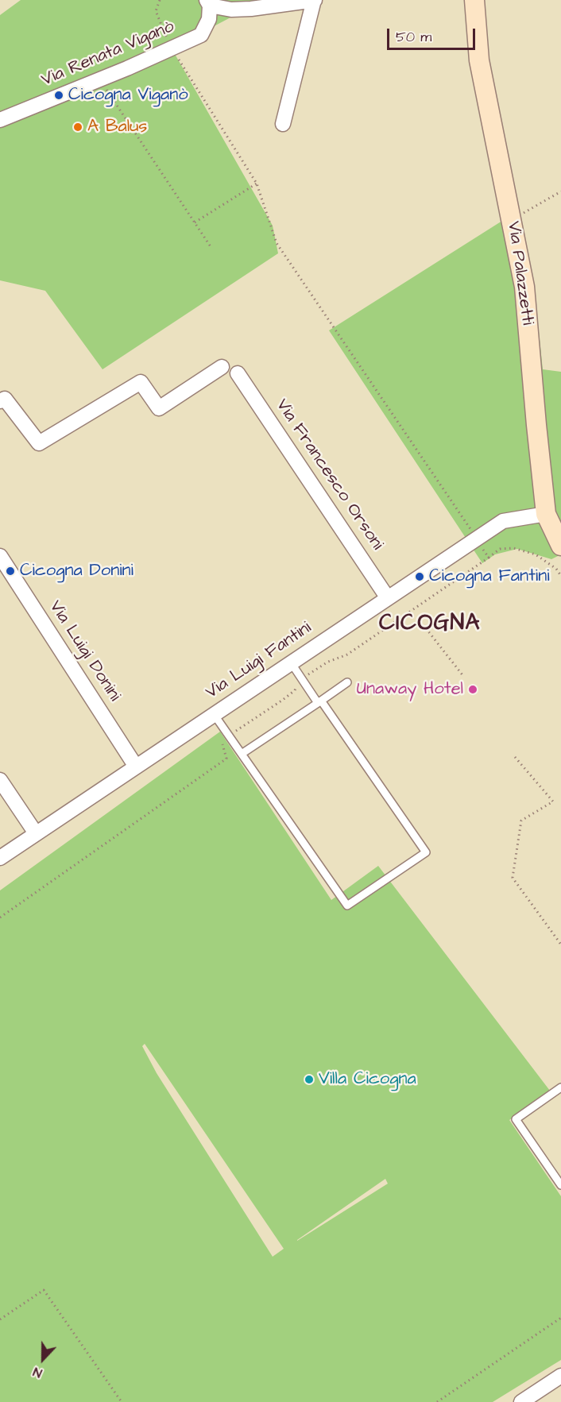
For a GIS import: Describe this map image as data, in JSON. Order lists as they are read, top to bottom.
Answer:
{
  "streets": {
    "main road": ["Via Palazzetti"],
    "street": [
      "Via Renata Viganò",
      "Via Francesco Orsoni",
      "Via Luigi Donini",
      "Via Luigi Fantini"
    ]
  },
  "crossings": [
    ["Via Palazzetti", "Via Luigi Fantini"],
    ["Via Francesco Orsoni", "Via Luigi Fantini"],
    ["Via Luigi Donini", "Via Luigi Fantini"]
  ],
  "districts": ["CICOGNA"],
  "places": [
    "Cicogna Viganò",
    "A Balus",
    "Cicogna Donini",
    "Cicogna Fantini",
    "Unaway Hotel",
    "Villa Cicogna"
  ],
  "scale_bar": "50 m",
  "north": "bottom"
}
